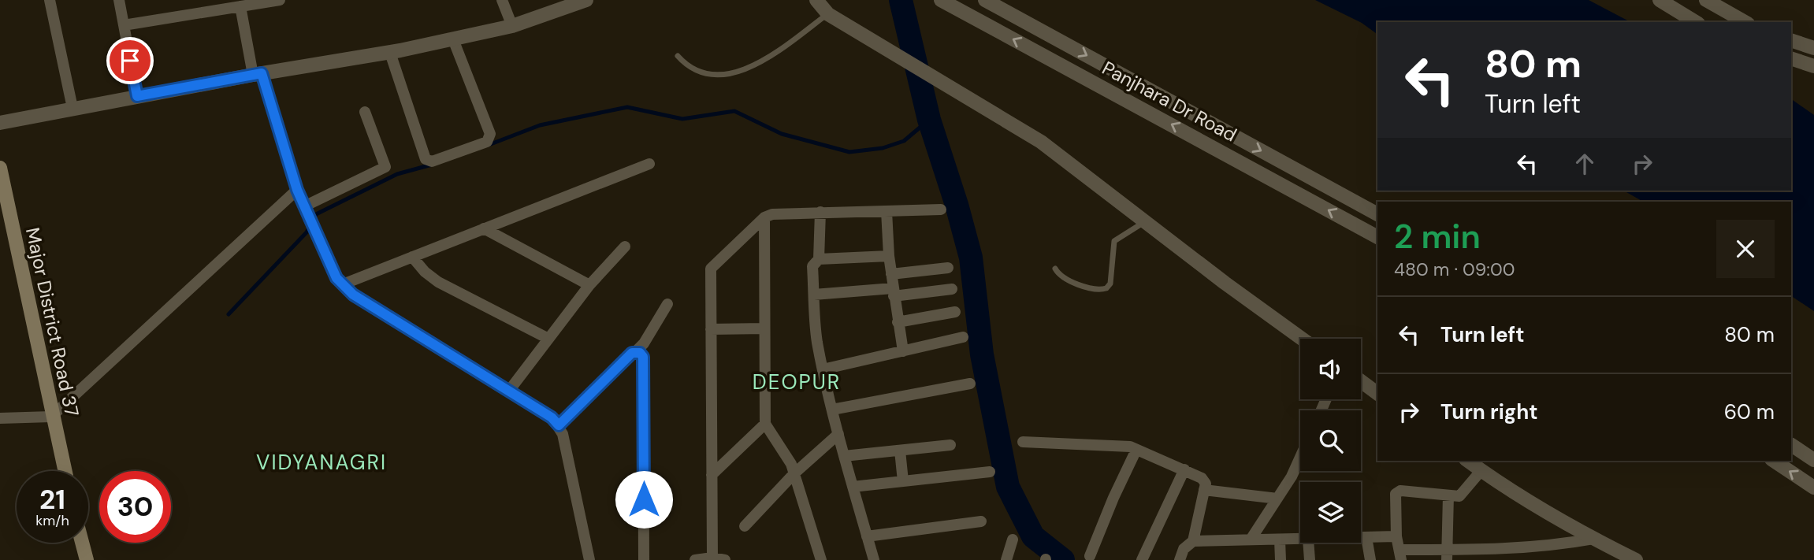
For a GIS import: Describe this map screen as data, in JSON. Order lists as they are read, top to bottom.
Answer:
{
  "streets": {
    "main road": ["Major District Road 37"],
    "street": ["Panjhara Dr Road"]
  },
  "districts": ["DEOPUR", "VIDYANAGRI"],
  "page": {
    "turn": ["80 m", "Turn left"],
    "heading": ["2 min", "480 m · 09:00"],
    "list": [
      {
        "name": "Turn left",
        "value": "80 m"
      },
      {
        "name": "Turn right",
        "value": "60 m"
      }
    ],
    "speed": "21 km/h",
    "limit": "30"
  }
}
